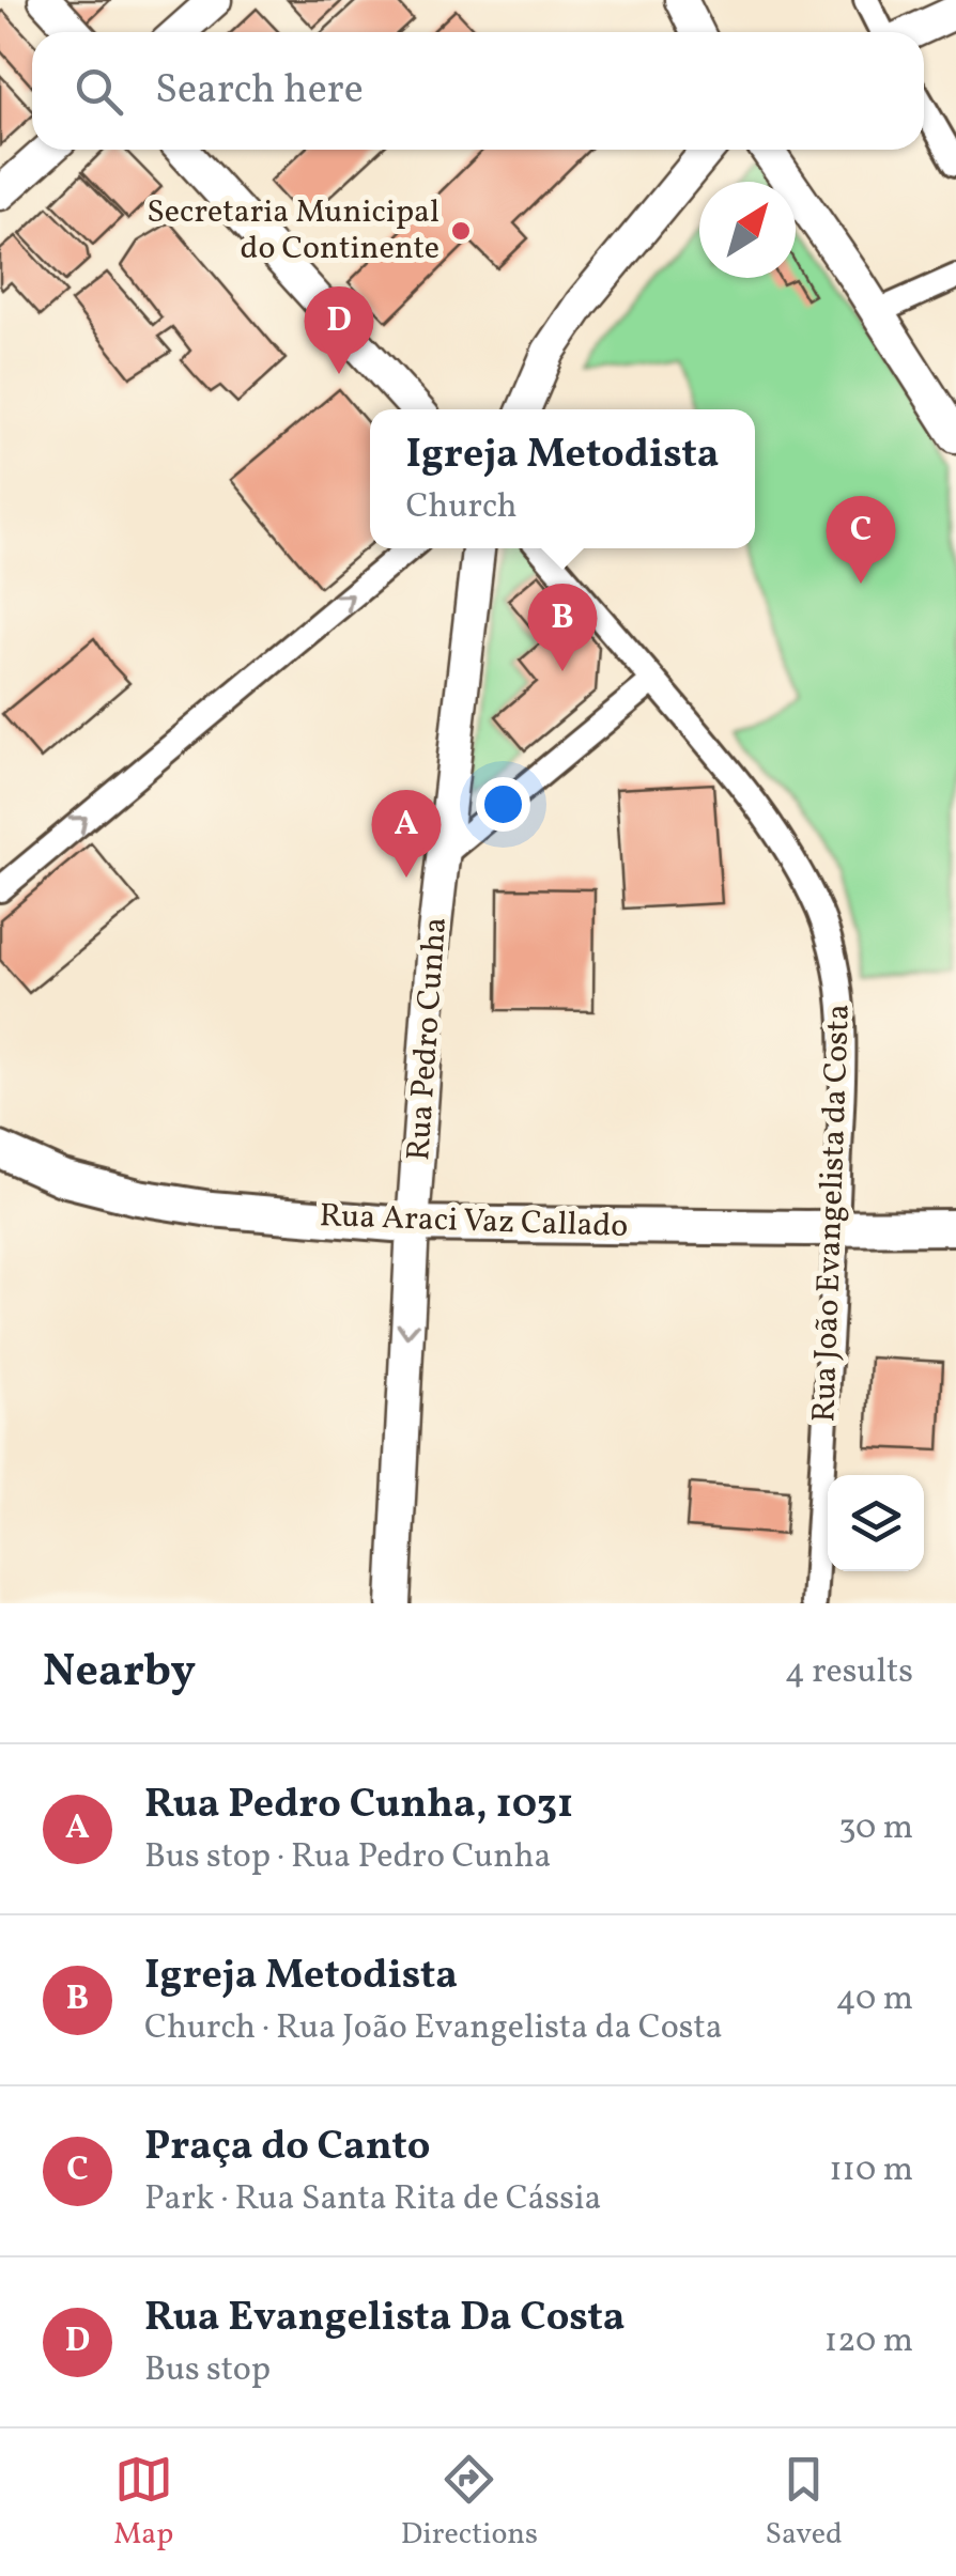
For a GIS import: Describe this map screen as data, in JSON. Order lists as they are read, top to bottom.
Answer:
{
  "streets": {
    "main road": ["Rua Araci Vaz Callado"],
    "street": ["Rua Pedro Cunha", "Rua João Evangelista da Costa"]
  },
  "crossings": [
    ["Rua Pedro Cunha", "Rua Araci Vaz Callado"],
    ["Rua João Evangelista da Costa", "Rua Araci Vaz Callado"]
  ],
  "one_way": ["Rua Pedro Cunha"],
  "places": ["Secretaria Municipal do Continente"],
  "north": "top right",
  "page": {
    "search": "Search here",
    "pins": [
      "D",
      "C",
      "B",
      "A"
    ],
    "popup": ["Igreja Metodista", "Church"],
    "heading": ["Nearby", "4 results"],
    "list": [
      {
        "mark": "A",
        "name": "Rua Pedro Cunha, 1031",
        "note": "Bus stop · Rua Pedro Cunha",
        "value": "30 m"
      },
      {
        "mark": "B",
        "name": "Igreja Metodista",
        "note": "Church · Rua João Evangelista da Costa",
        "value": "40 m"
      },
      {
        "mark": "C",
        "name": "Praça do Canto",
        "note": "Park · Rua Santa Rita de Cássia",
        "value": "110 m"
      },
      {
        "mark": "D",
        "name": "Rua Evangelista Da Costa",
        "note": "Bus stop",
        "value": "120 m"
      }
    ],
    "nav": ["Map", "Directions", "Saved"]
  }
}
